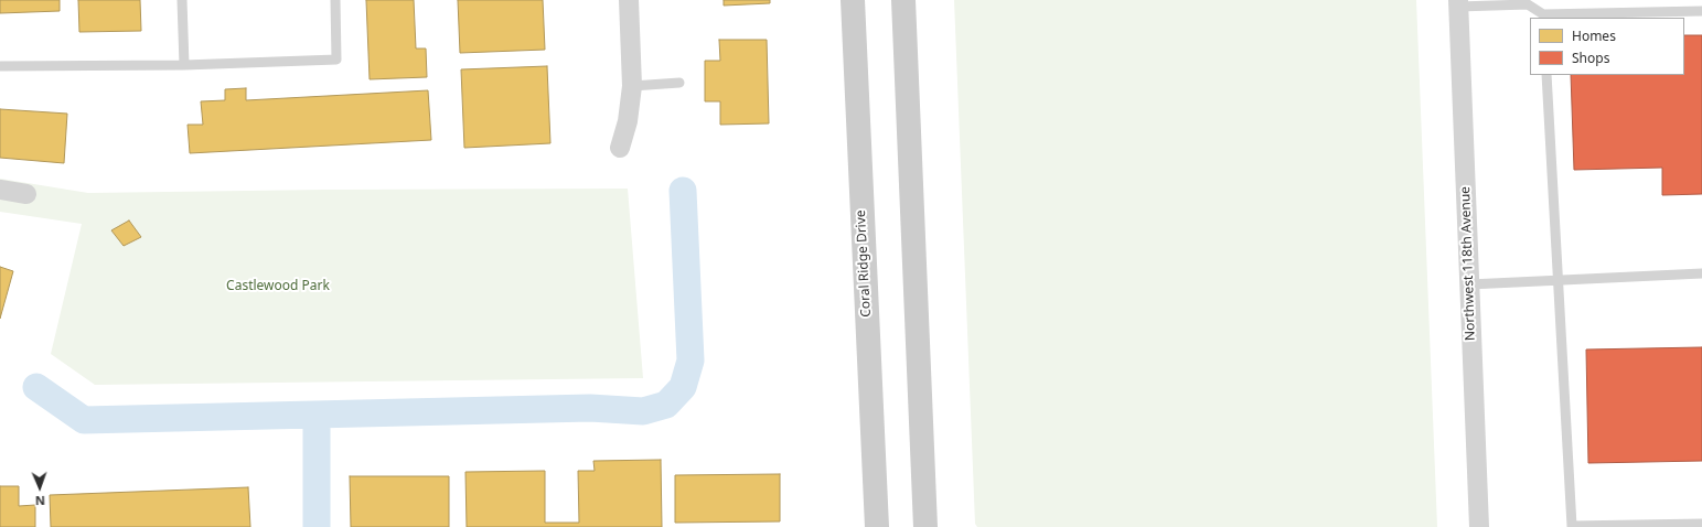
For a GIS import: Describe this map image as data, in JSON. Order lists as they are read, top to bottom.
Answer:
{
  "streets": {
    "main road": ["Coral Ridge Drive"],
    "street": ["Northwest 118th Avenue"]
  },
  "parks": ["Castlewood Park"],
  "legend": ["Homes", "Shops"],
  "north": "bottom"
}
